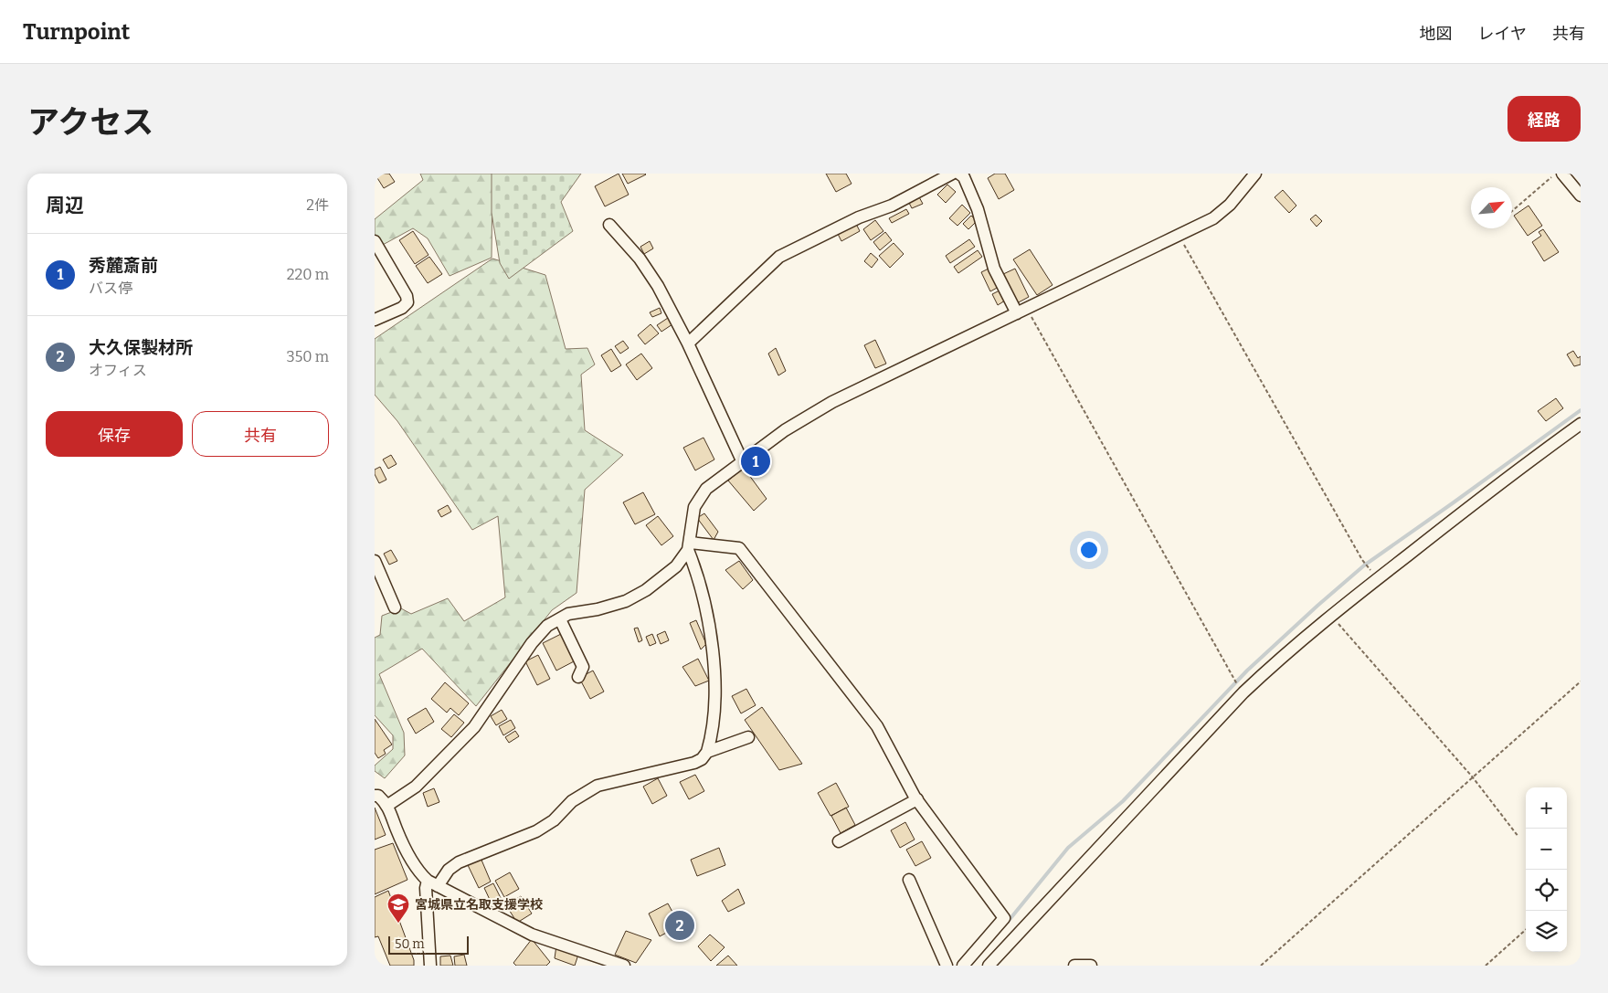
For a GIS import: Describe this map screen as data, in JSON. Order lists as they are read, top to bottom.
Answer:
{
  "places": {
    "school or university": ["宮城県立名取支援学校"]
  },
  "scale_bar": "50 m",
  "north": "top right",
  "page": {
    "header": "Turnpoint",
    "nav": ["地図", "レイヤ", "共有"],
    "title": "アクセス",
    "buttons": [
      "経路",
      ["保存", "共有"]
    ],
    "heading": ["周辺", "2件"],
    "list": [
      {
        "mark": "1",
        "name": "秀麓斎前",
        "note": "バス停",
        "value": "220 m"
      },
      {
        "mark": "2",
        "name": "大久保製材所",
        "note": "オフィス",
        "value": "350 m"
      }
    ],
    "pins": ["1", "2"],
    "map_buttons": ["+", "−"],
    "scale": "50 m"
  }
}
